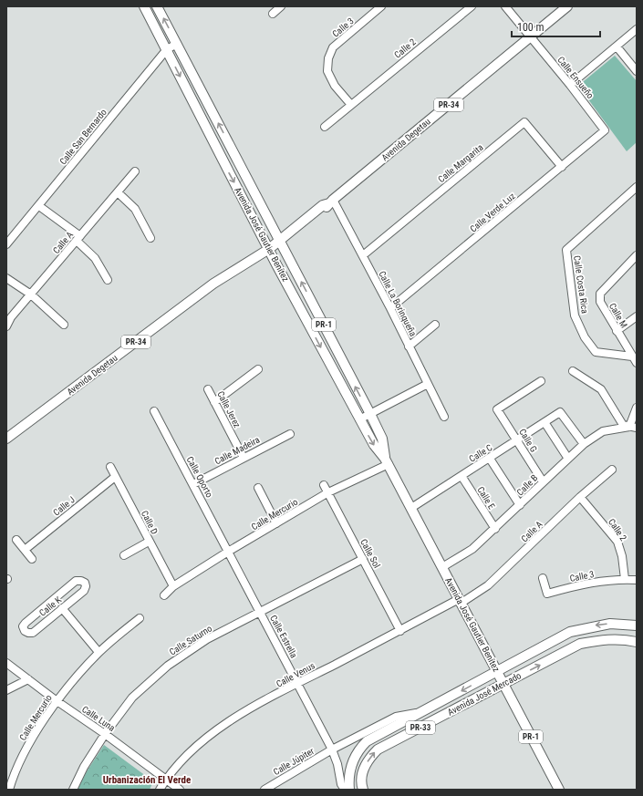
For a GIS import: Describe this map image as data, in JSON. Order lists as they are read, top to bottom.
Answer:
{
  "streets": {
    "main road": [
      "PR-34",
      "Avenida Degetau",
      "Avenida José Gautier Benítez",
      "PR-1",
      "Avenida José Mercado",
      "PR-33"
    ],
    "street": [
      "Calle 3",
      "Calle 2",
      "Calle Ensueño",
      "Calle San Bernardo",
      "Calle Margarita",
      "Calle Verde Luz",
      "Calle A",
      "Calle Costa Rica",
      "Calle La Borinqueña",
      "Calle M",
      "Calle Jerez",
      "Calle G",
      "Calle Madeira",
      "Calle C",
      "Calle Oporto",
      "Calle B",
      "Calle E",
      "Calle J",
      "Calle Mercurio",
      "Calle D",
      "Calle Sol",
      "Calle K",
      "Calle Estrella",
      "Calle Saturno",
      "Calle Venus",
      "Calle Luna",
      "Calle Júpiter"
    ]
  },
  "crossings": [
    ["Calle 3", "Calle 2"],
    ["Calle 2", "Calle A"],
    ["Calle Ensueño", "Avenida Degetau"],
    ["Calle Ensueño", "Calle Verde Luz"],
    ["Calle San Bernardo", "Avenida José Gautier Benítez"],
    ["Avenida Degetau", "Avenida José Gautier Benítez"],
    ["Avenida Degetau", "Calle La Borinqueña"],
    ["Calle Margarita", "Calle Verde Luz"],
    ["Calle Margarita", "Calle La Borinqueña"],
    ["Calle Verde Luz", "Calle La Borinqueña"],
    ["Avenida José Gautier Benítez", "Calle A"],
    ["Avenida José Gautier Benítez", "Calle C"],
    ["Avenida José Gautier Benítez", "Calle B"],
    ["Avenida José Gautier Benítez", "Calle Mercurio"],
    ["Avenida José Gautier Benítez", "Calle Venus"],
    ["Avenida José Gautier Benítez", "Avenida José Mercado"],
    ["Calle A", "Calle Venus"],
    ["Calle Costa Rica", "Calle M"],
    ["Calle Jerez", "Calle Madeira"],
    ["Calle G", "Calle C"],
    ["Calle G", "Calle B"],
    ["Calle Madeira", "Calle Oporto"],
    ["Calle C", "Calle B"],
    ["Calle C", "Calle E"],
    ["Calle Oporto", "Calle Mercurio"],
    ["Calle Oporto", "Calle Estrella"],
    ["Calle B", "Calle E"],
    ["Calle J", "Calle D"],
    ["Calle Mercurio", "Calle D"],
    ["Calle Mercurio", "Calle Sol"],
    ["Calle Mercurio", "Calle Estrella"],
    ["Calle Mercurio", "Calle Luna"],
    ["Calle Sol", "Calle Saturno"],
    ["Calle Sol", "Calle Venus"],
    ["Calle Estrella", "Calle Saturno"],
    ["Calle Estrella", "Calle Venus"],
    ["Calle Estrella", "Calle Júpiter"],
    ["Calle Saturno", "Calle Luna"],
    ["Calle Venus", "Calle Luna"],
    ["Avenida José Mercado", "Calle Júpiter"]
  ],
  "districts": ["Urbanización El Verde"],
  "scale_bar": "100 m"
}
